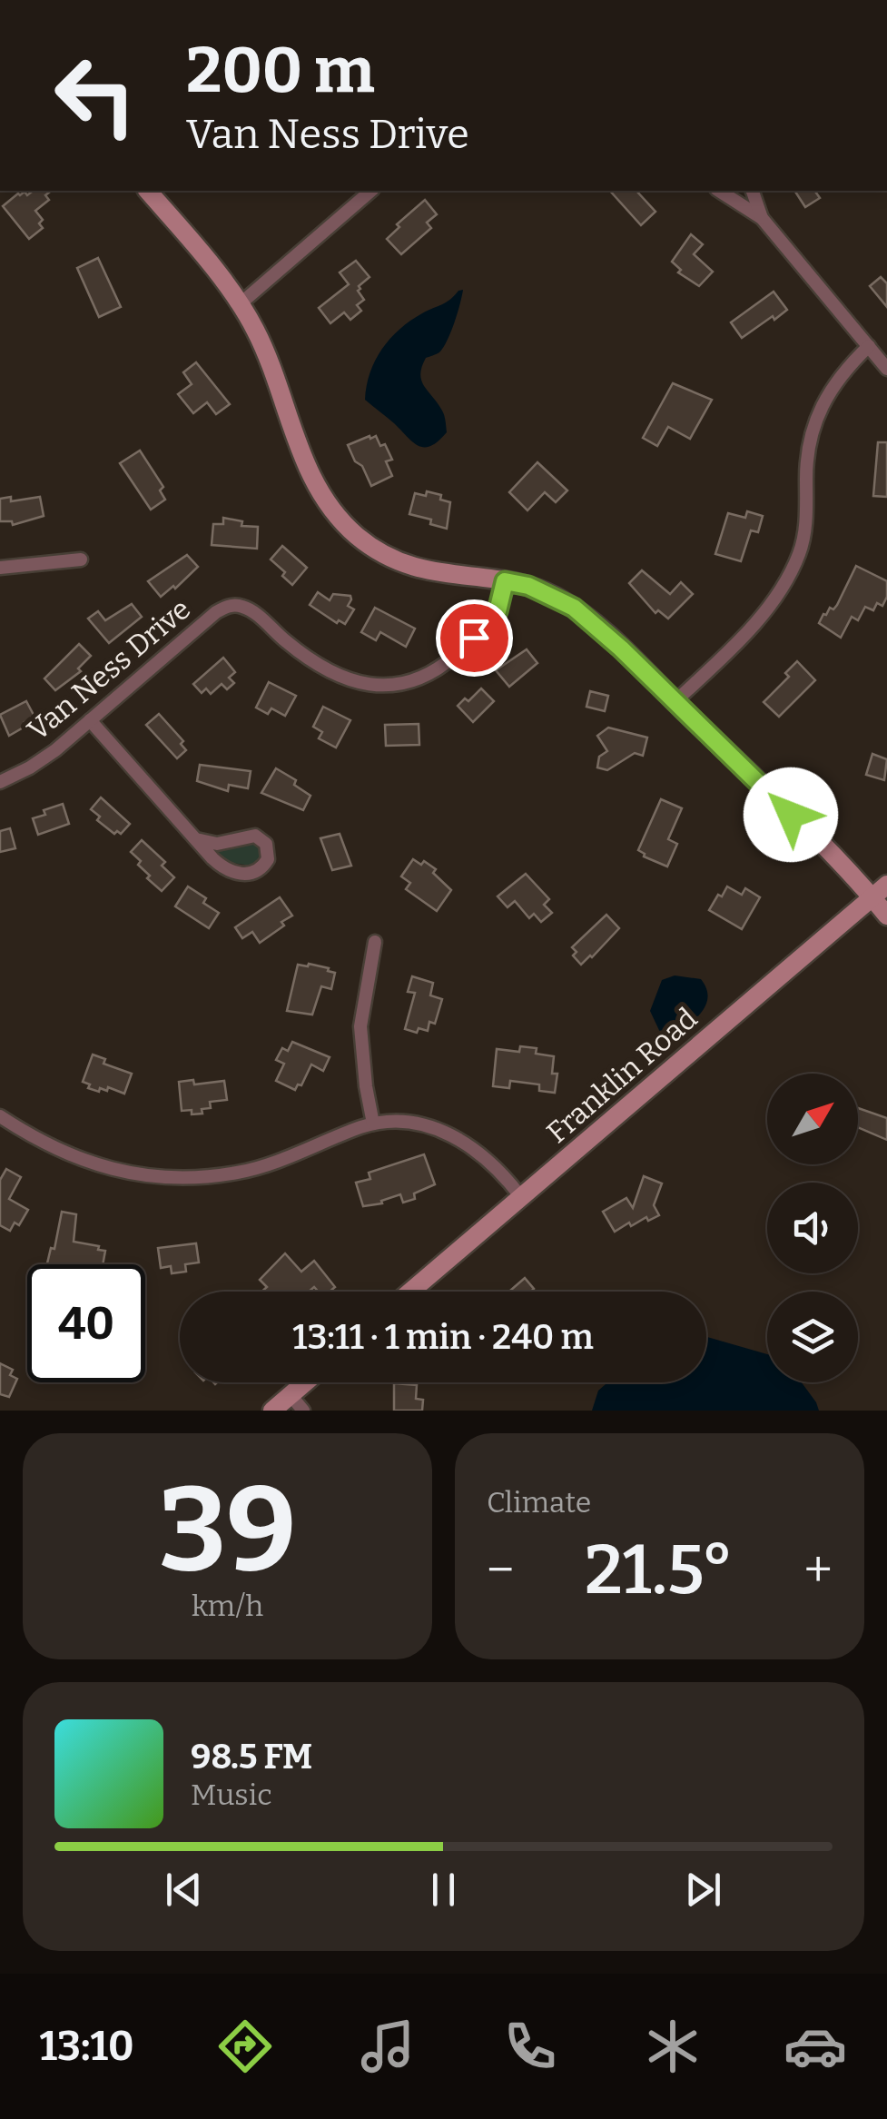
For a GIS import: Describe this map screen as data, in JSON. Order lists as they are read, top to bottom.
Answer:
{
  "streets": {
    "street": ["Van Ness Drive", "Franklin Road"]
  },
  "north": "top right",
  "page": {
    "turn": ["200 m", "Van Ness Drive"],
    "limit": "40",
    "trip": "13:11 · 1 min · 240 m",
    "tile": [
      ["39", "km/h"],
      "Climate"
    ],
    "heat": ["−", "21.5°", "+"],
    "song": ["98.5 FM", "Music"],
    "tabs": "13:10"
  }
}
